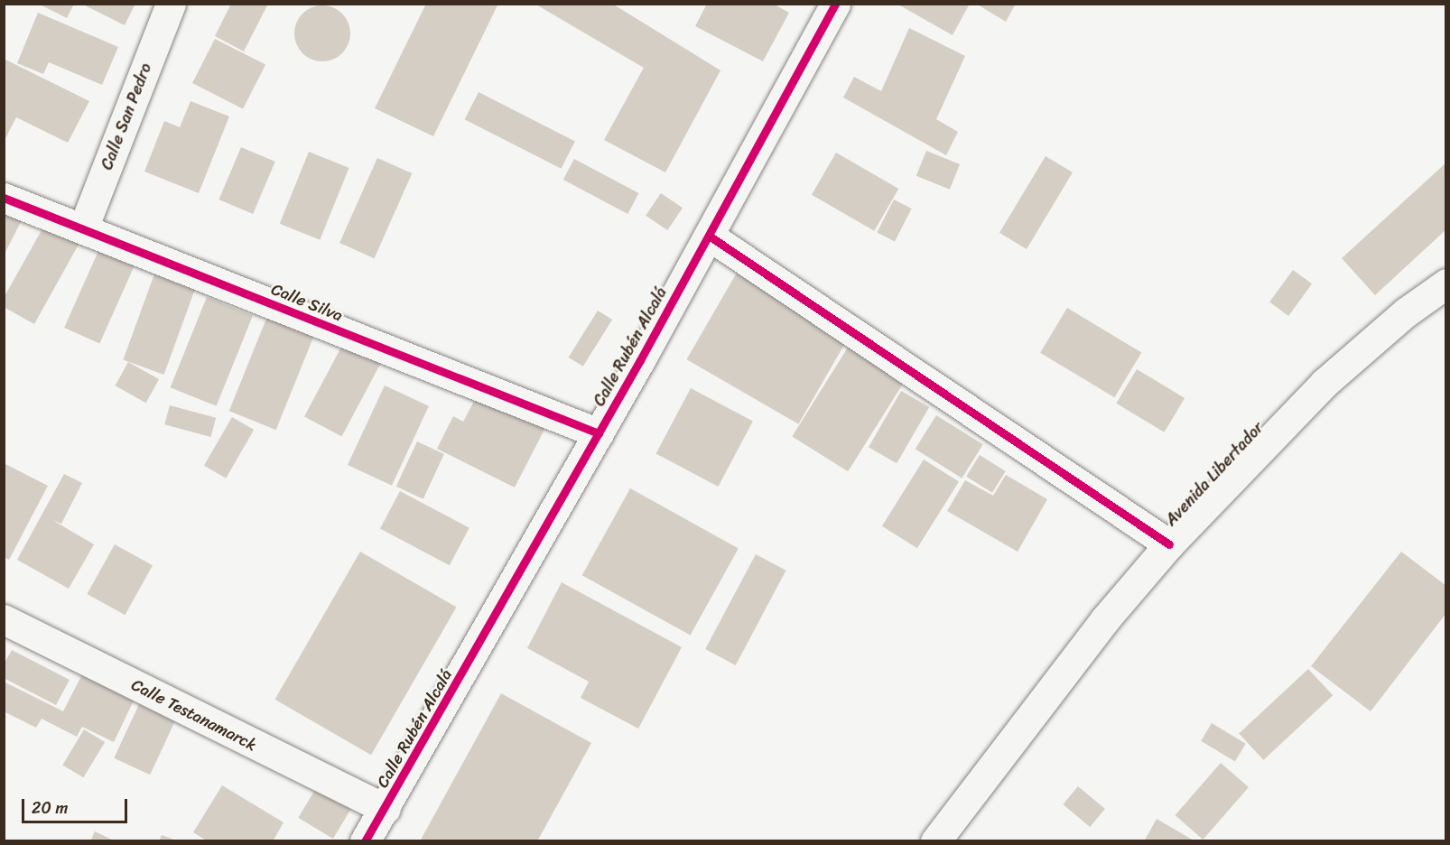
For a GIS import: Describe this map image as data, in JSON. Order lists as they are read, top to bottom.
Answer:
{
  "streets": {
    "main road": [
      "Calle San Pedro",
      "Calle Silva",
      "Calle Rubén Alcalá",
      "Avenida Libertador",
      "Calle Testanamarck"
    ]
  },
  "crossings": [
    ["Calle San Pedro", "Calle Silva"],
    ["Calle Silva", "Calle Rubén Alcalá"],
    ["Calle Rubén Alcalá", "Calle Testanamarck"]
  ],
  "scale_bar": "20 m"
}
